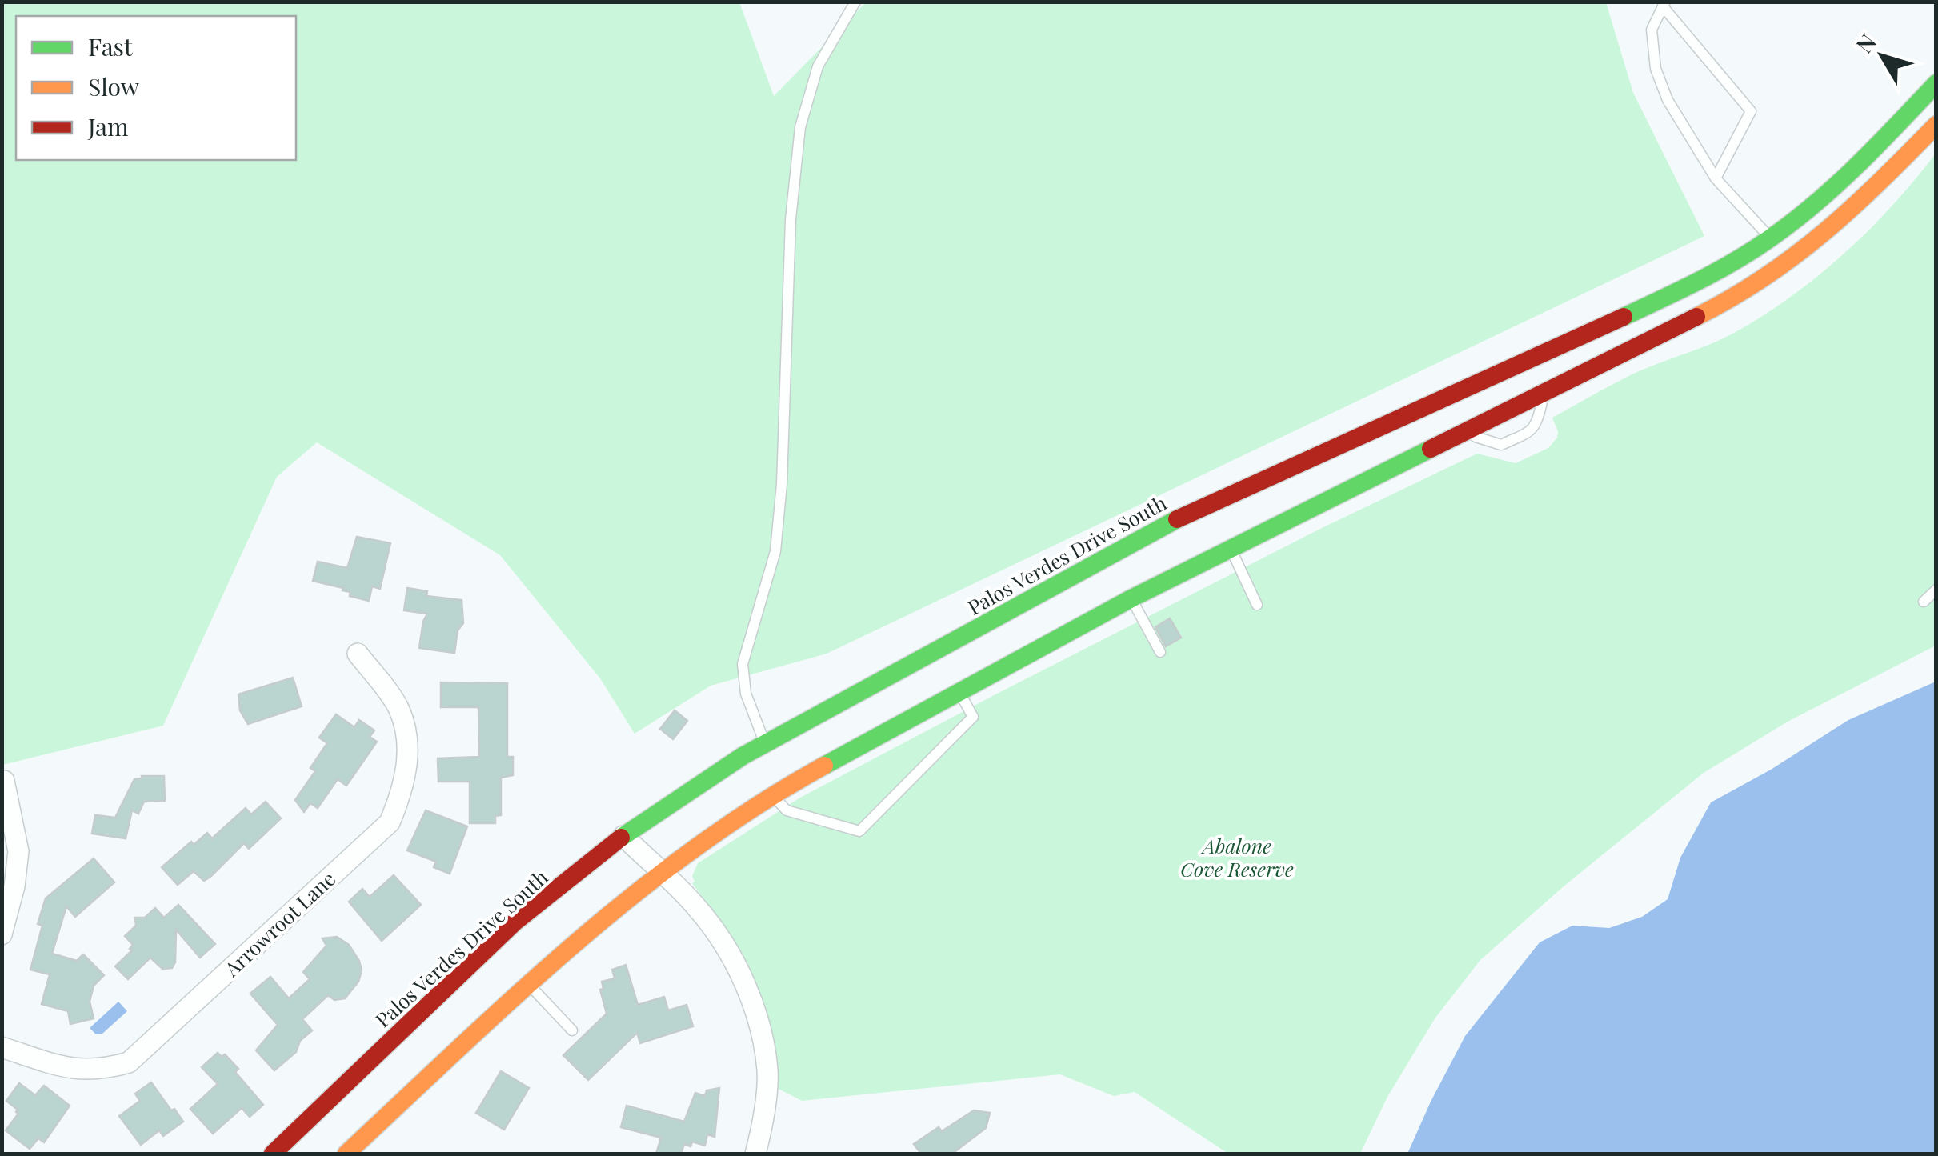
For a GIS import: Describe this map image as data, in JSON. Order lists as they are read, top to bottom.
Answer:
{
  "streets": {
    "main road": ["Palos Verdes Drive South"],
    "street": ["Arrowroot Lane"]
  },
  "parks": ["Abalone Cove Reserve"],
  "legend": ["Fast", "Slow", "Jam"],
  "north": "top left"
}
